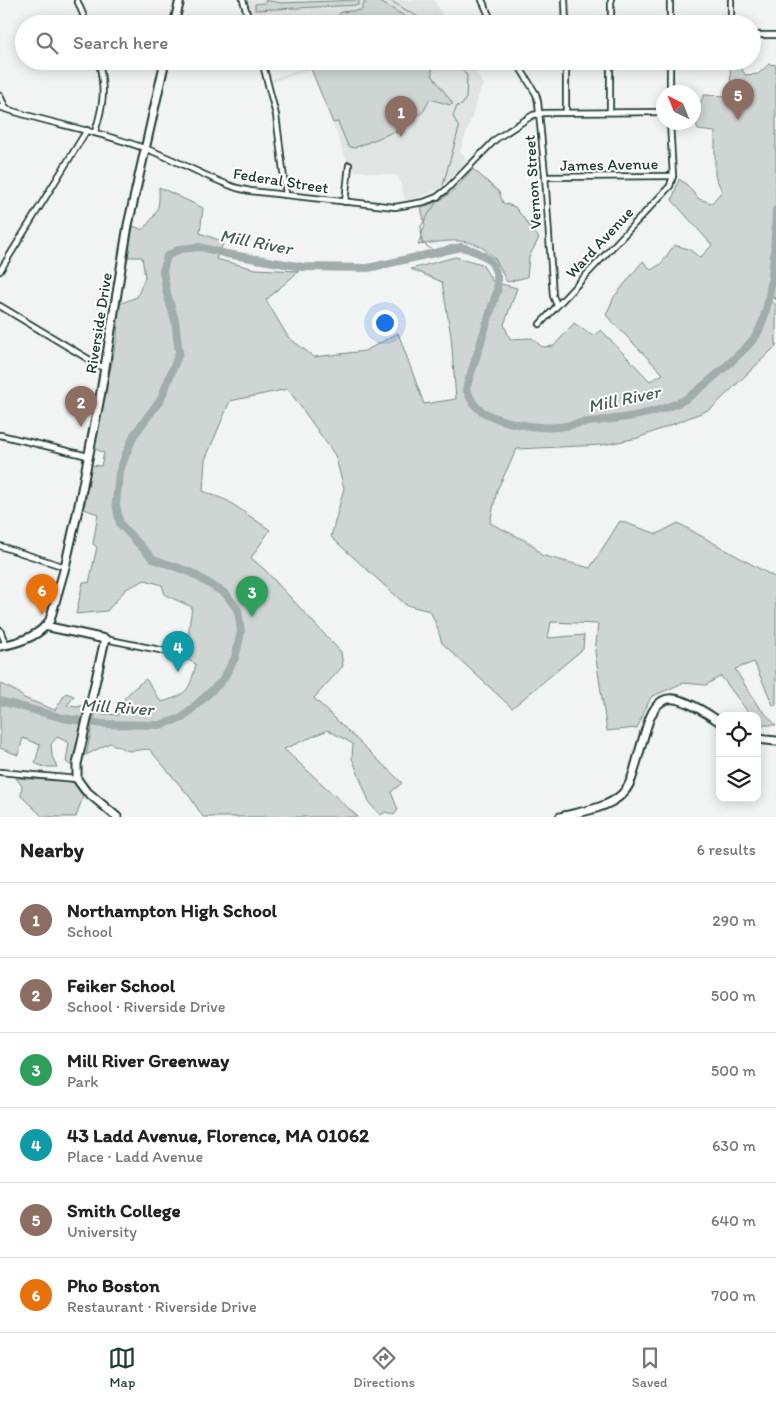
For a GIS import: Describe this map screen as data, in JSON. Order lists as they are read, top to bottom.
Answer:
{
  "streets": {
    "street": [
      "James Avenue",
      "Federal Street",
      "Vernon Street",
      "Ward Avenue",
      "Riverside Drive"
    ]
  },
  "crossings": [
    ["James Avenue", "Vernon Street"],
    ["James Avenue", "Ward Avenue"],
    ["Federal Street", "Vernon Street"],
    ["Federal Street", "Riverside Drive"],
    ["Vernon Street", "Ward Avenue"]
  ],
  "water": ["Mill River"],
  "north": "top left",
  "page": {
    "search": "Search here",
    "pins": [
      "5",
      "1",
      "2",
      "6",
      "3",
      "4"
    ],
    "heading": ["Nearby", "6 results"],
    "list": [
      {
        "mark": "1",
        "name": "Northampton High School",
        "note": "School",
        "value": "290 m"
      },
      {
        "mark": "2",
        "name": "Feiker School",
        "note": "School · Riverside Drive",
        "value": "500 m"
      },
      {
        "mark": "3",
        "name": "Mill River Greenway",
        "note": "Park",
        "value": "500 m"
      },
      {
        "mark": "4",
        "name": "43 Ladd Avenue, Florence, MA 01062",
        "note": "Place · Ladd Avenue",
        "value": "630 m"
      },
      {
        "mark": "5",
        "name": "Smith College",
        "note": "University",
        "value": "640 m"
      },
      {
        "mark": "6",
        "name": "Pho Boston",
        "note": "Restaurant · Riverside Drive",
        "value": "700 m"
      }
    ],
    "nav": ["Map", "Directions", "Saved"]
  }
}
